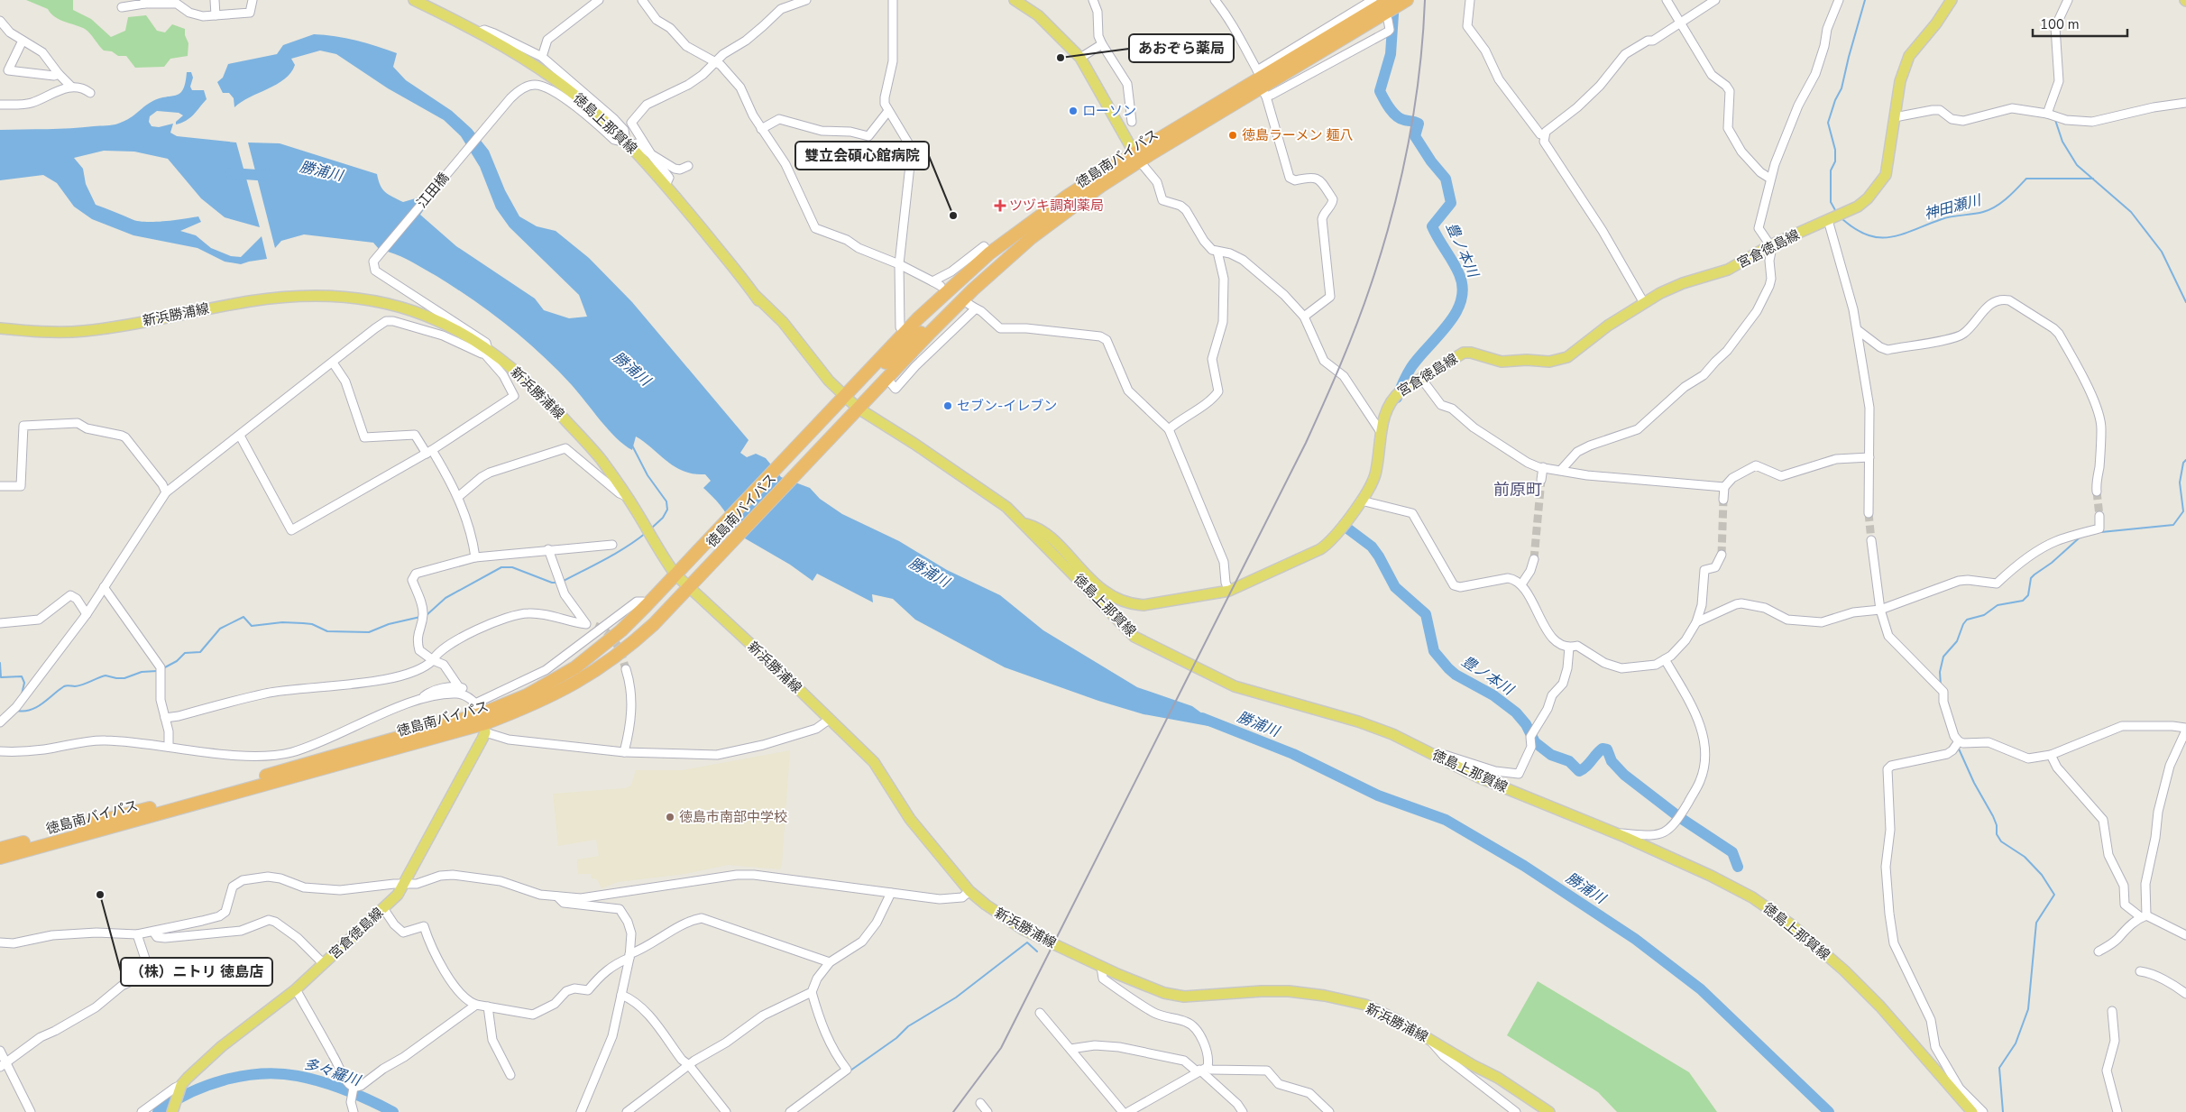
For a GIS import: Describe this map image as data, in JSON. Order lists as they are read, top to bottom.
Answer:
{
  "streets": {
    "highway": ["徳島南バイパス"],
    "main road": ["徳島上那賀線", "宮倉徳島線", "新浜勝浦線"],
    "street": ["江田橋"]
  },
  "crossings": [
    ["徳島上那賀線", "徳島南バイパス"],
    ["徳島上那賀線", "江田橋"],
    ["徳島上那賀線", "宮倉徳島線"],
    ["徳島南バイパス", "宮倉徳島線"],
    ["徳島南バイパス", "新浜勝浦線"],
    ["江田橋", "新浜勝浦線"]
  ],
  "districts": ["前原町"],
  "water": [
    "勝浦川",
    "神田瀬川",
    "豊ノ本川",
    "多々羅川"
  ],
  "places": {
    "other": [
      "あおぞら薬局",
      "ローソン",
      "徳島ラーメン 麺八",
      "雙立会碩心館病院",
      "セブン-イレブン",
      "徳島市南部中学校",
      "（株）ニトリ 徳島店"
    ],
    "health": ["ツヅキ調剤薬局"]
  },
  "scale_bar": "100 m"
}
